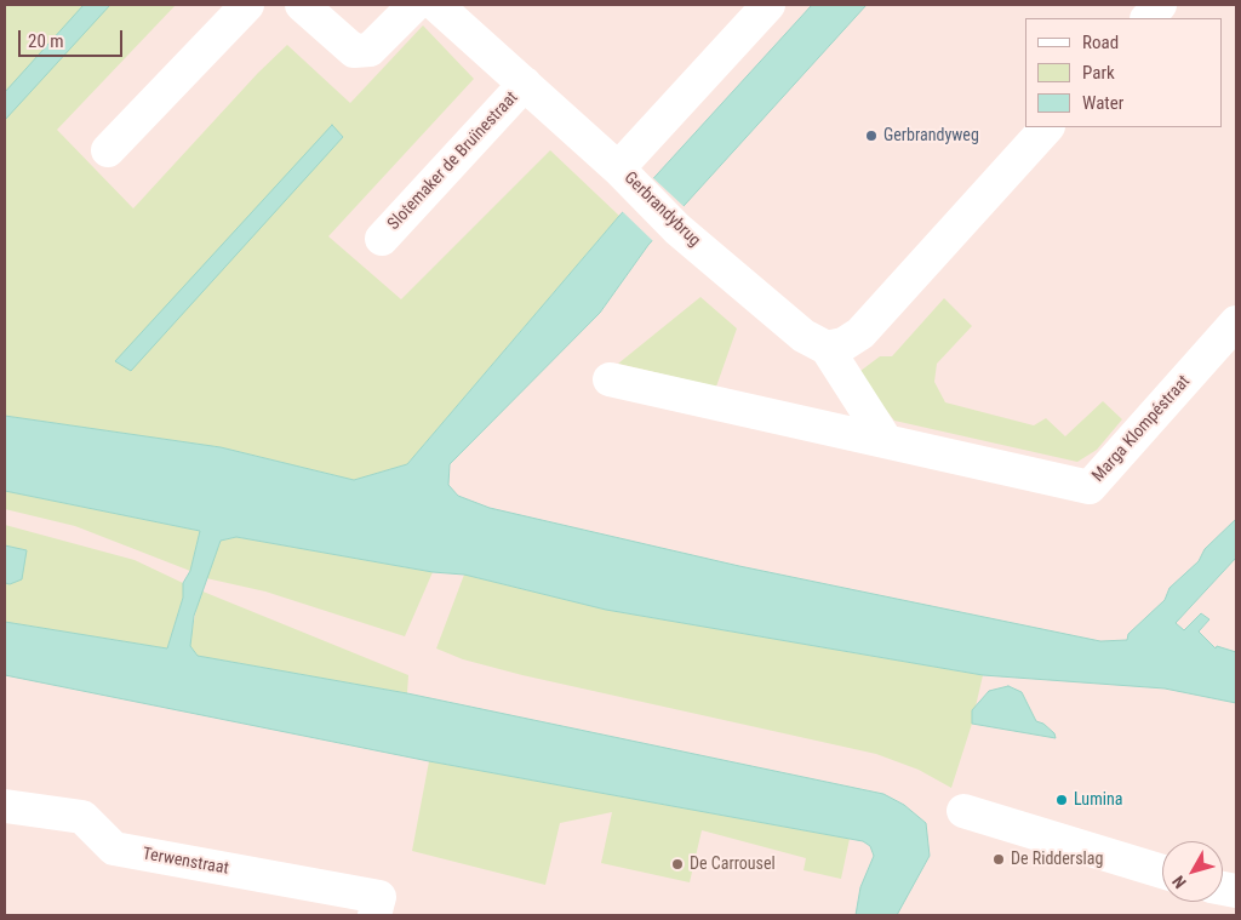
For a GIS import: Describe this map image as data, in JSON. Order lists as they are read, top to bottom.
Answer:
{
  "streets": {
    "street": [
      "Slotemaker de Bruïnestraat",
      "Gerbrandybrug",
      "Marga Klompéstraat",
      "Terwenstraat"
    ]
  },
  "crossings": [
    ["Slotemaker de Bruïnestraat", "Gerbrandybrug"]
  ],
  "places": [
    "Gerbrandyweg",
    "Lumina",
    "De Ridderslag",
    "De Carrousel"
  ],
  "legend": ["Road", "Park", "Water"],
  "scale_bar": "20 m",
  "north": "bottom left"
}
